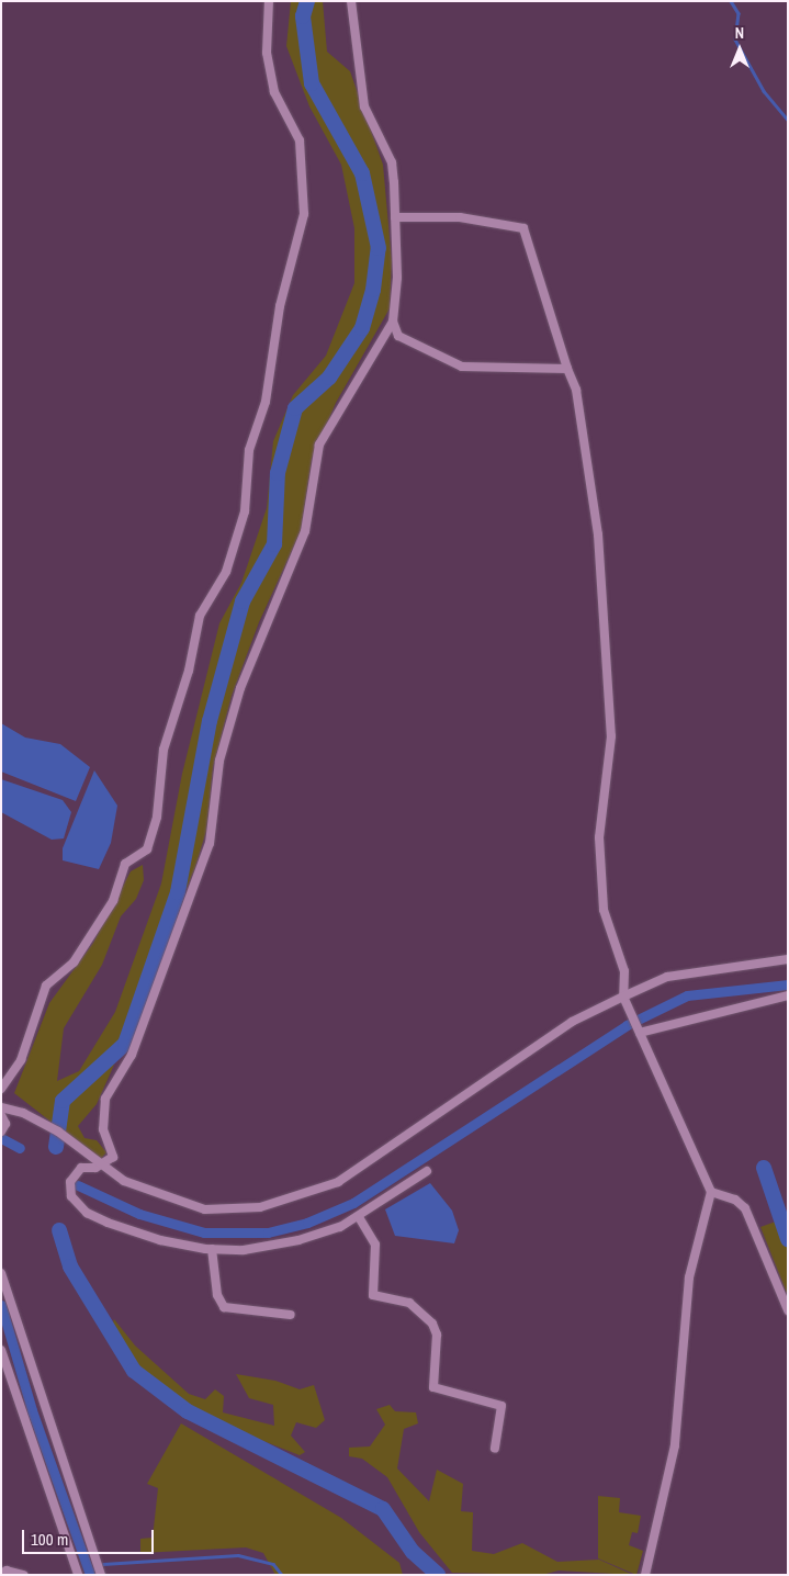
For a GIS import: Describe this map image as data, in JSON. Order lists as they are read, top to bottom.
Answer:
{
  "scale_bar": "100 m",
  "north": "top"
}
